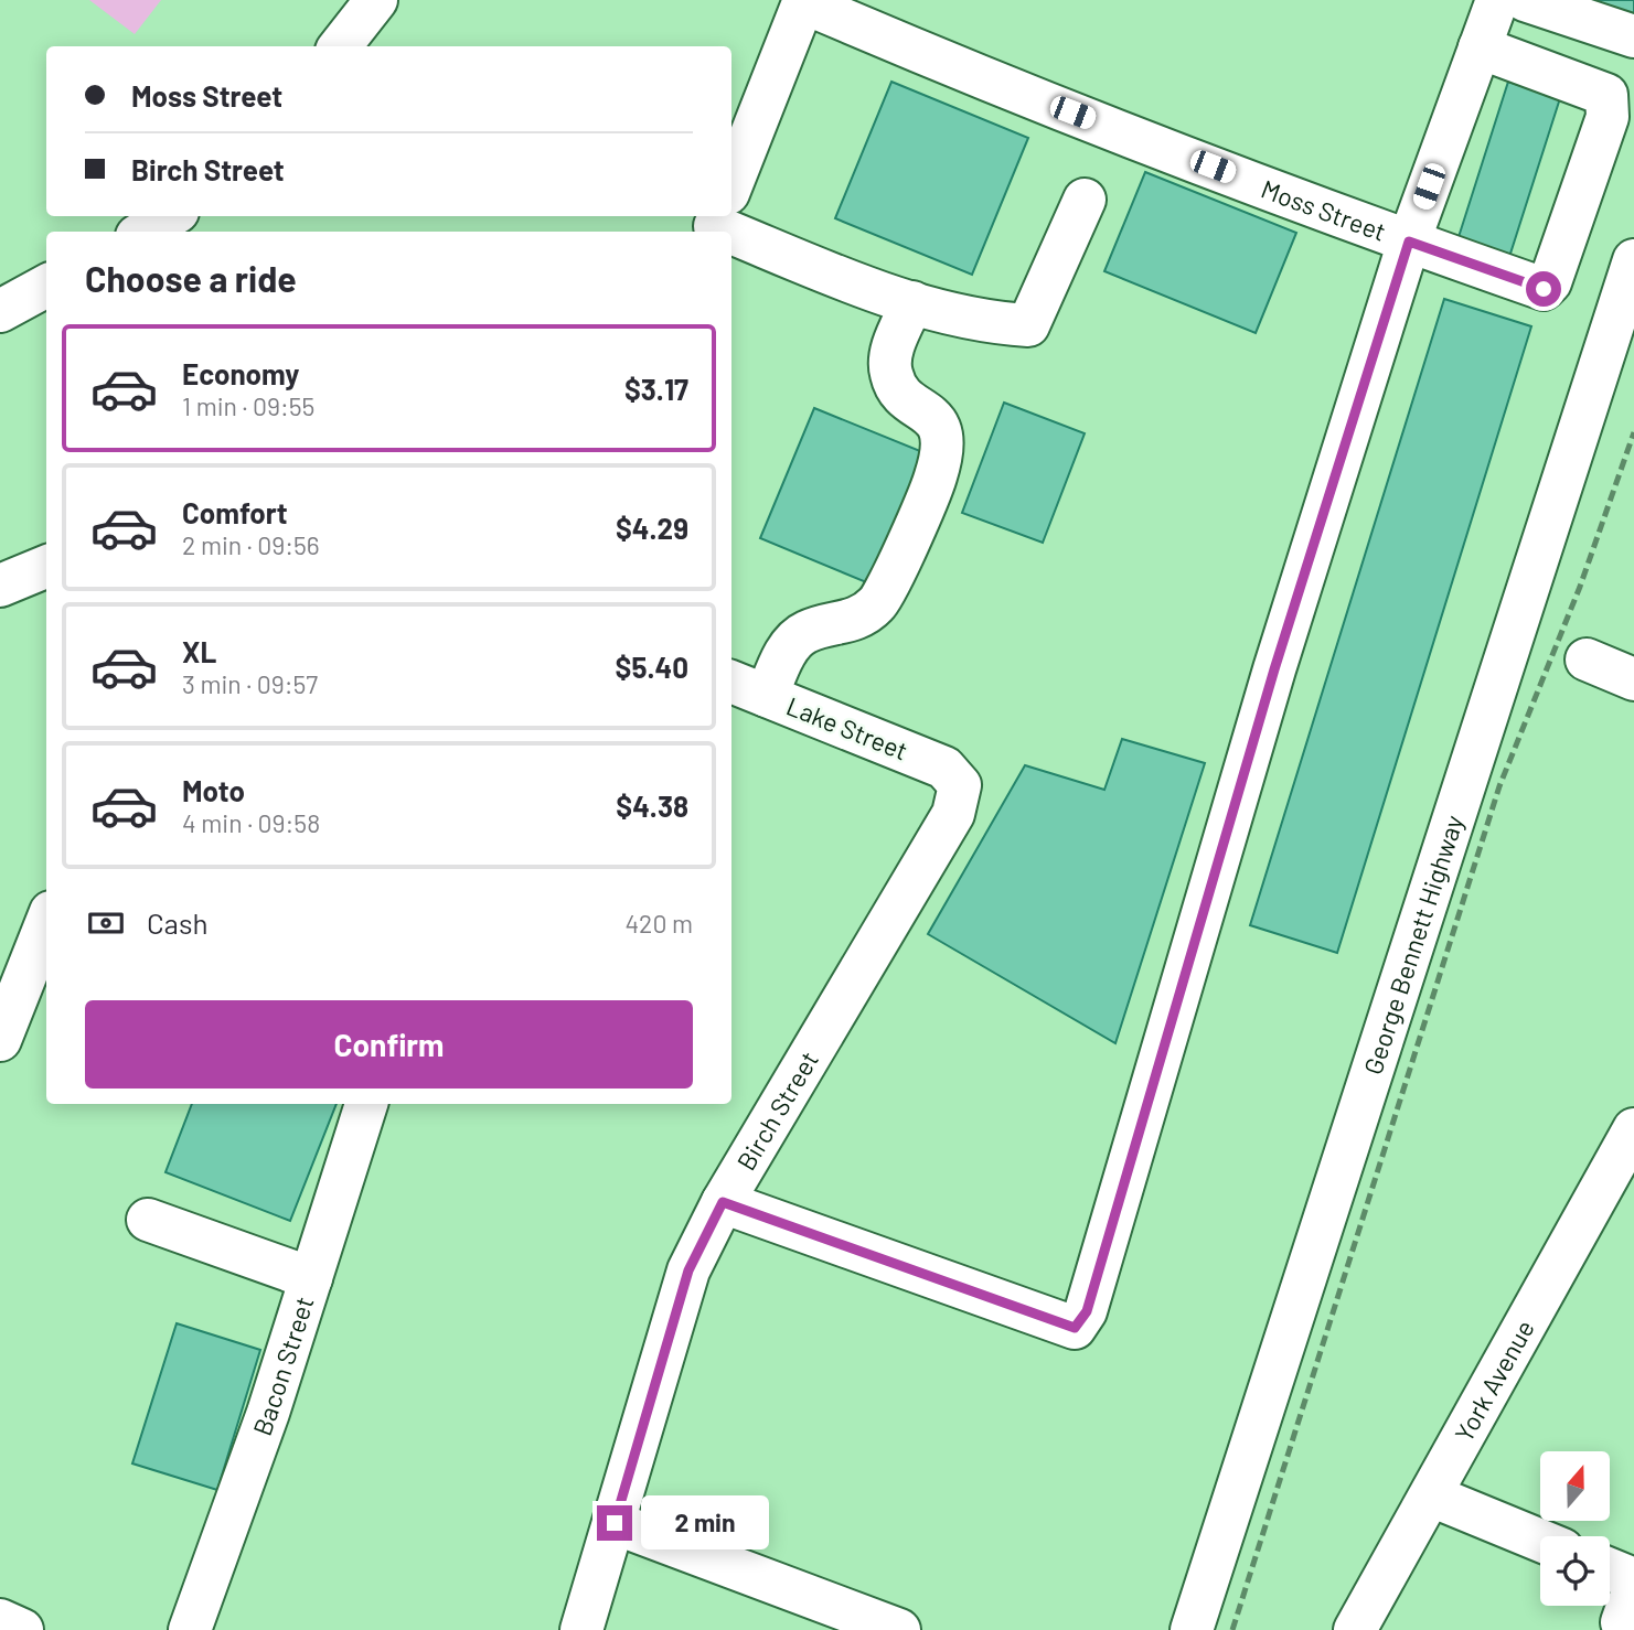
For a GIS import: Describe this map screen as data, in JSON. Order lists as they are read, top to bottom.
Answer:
{
  "streets": {
    "street": [
      "Moss Street",
      "Lake Street",
      "George Bennett Highway",
      "Birch Street",
      "Bacon Street",
      "York Avenue"
    ]
  },
  "crossings": [
    ["Lake Street", "Birch Street"]
  ],
  "north": "top",
  "page": {
    "banner": ["Moss Street", "Birch Street"],
    "heading": "Choose a ride",
    "list": [
      {
        "name": "Economy",
        "note": "1 min · 09:55",
        "value": "$3.17"
      },
      {
        "name": "Comfort",
        "note": "2 min · 09:56",
        "value": "$4.29"
      },
      {
        "name": "XL",
        "note": "3 min · 09:57",
        "value": "$5.40"
      },
      {
        "name": "Moto",
        "note": "4 min · 09:58",
        "value": "$4.38"
      }
    ],
    "pay": ["Cash", "420 m"],
    "buttons": "Confirm",
    "bubble": "2 min"
  }
}
